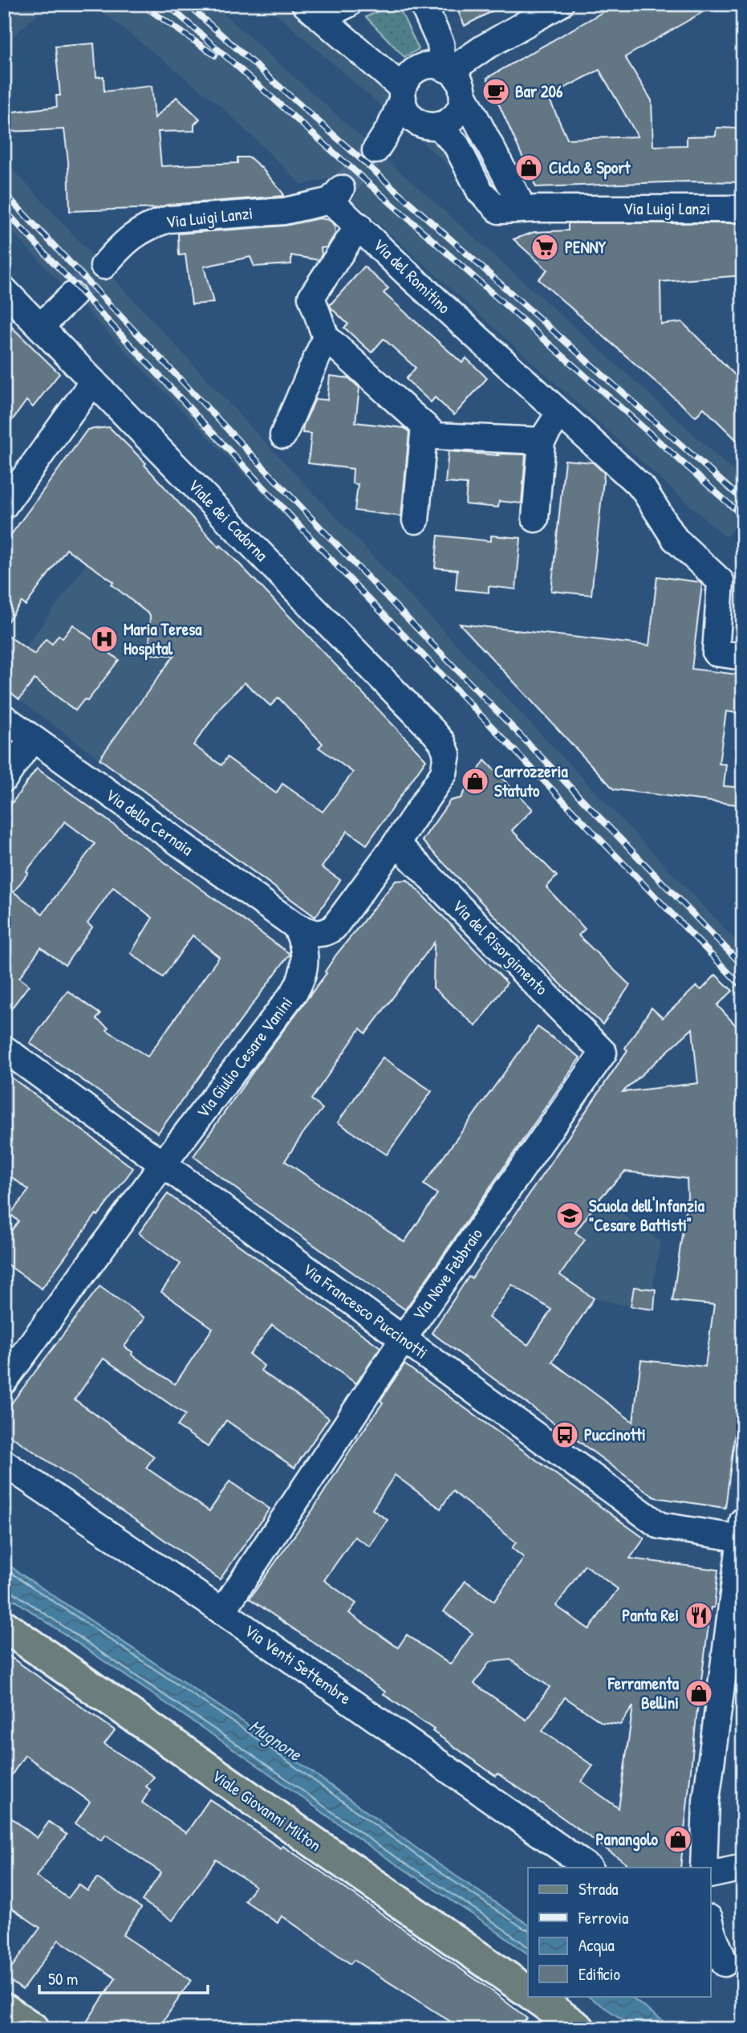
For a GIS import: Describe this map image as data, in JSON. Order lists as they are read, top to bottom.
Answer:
{
  "streets": {
    "main road": ["Viale Giovanni Milton"],
    "street": [
      "Via Luigi Lanzi",
      "Via del Romitino",
      "Viale dei Cadorna",
      "Via della Cernaia",
      "Via del Risorgimento",
      "Via Giulio Cesare Vanini",
      "Via Nove Febbraio",
      "Via Francesco Puccinotti",
      "Via Venti Settembre"
    ]
  },
  "crossings": [
    ["Via Luigi Lanzi", "Via del Romitino"],
    ["Viale dei Cadorna", "Via del Risorgimento"],
    ["Via della Cernaia", "Via Giulio Cesare Vanini"],
    ["Via del Risorgimento", "Via Nove Febbraio"],
    ["Via Giulio Cesare Vanini", "Via Francesco Puccinotti"],
    ["Via Nove Febbraio", "Via Francesco Puccinotti"],
    ["Via Nove Febbraio", "Via Venti Settembre"]
  ],
  "water": ["Mugnone"],
  "places": {
    "cafe": ["Bar 206"],
    "shop": [
      "Ciclo & Sport",
      "Carrozzeria Statuto",
      "Ferramenta Bellini",
      "Panangolo"
    ],
    "supermarket": ["PENNY"],
    "hospital": ["Maria Teresa Hospital"],
    "school or university": ["Scuola dell'Infanzia \"Cesare Battisti\""],
    "bus stop": ["Puccinotti"],
    "restaurant": ["Panta Rei"]
  },
  "legend": [
    "Strada",
    "Ferrovia",
    "Acqua",
    "Edificio"
  ],
  "scale_bar": "50 m"
}
